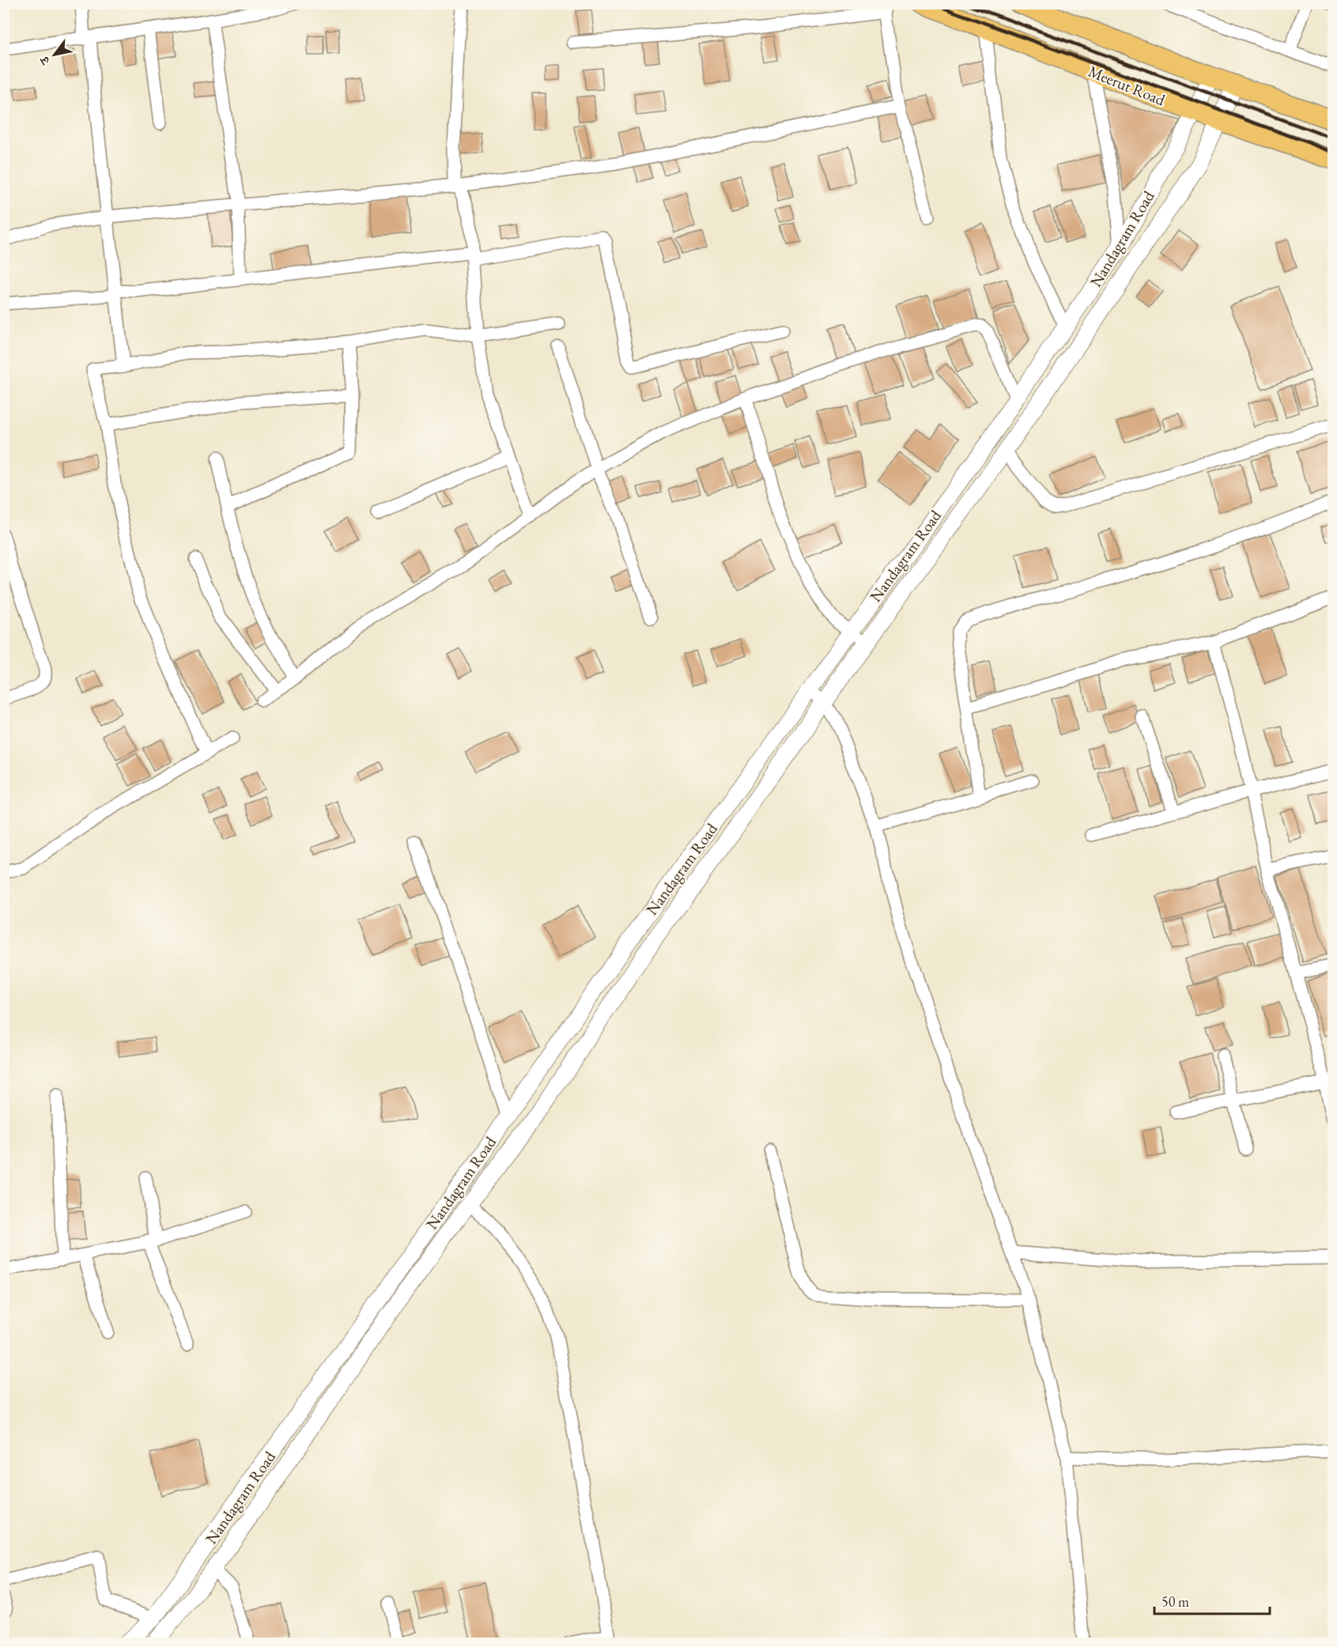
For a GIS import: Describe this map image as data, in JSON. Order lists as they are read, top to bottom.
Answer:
{
  "streets": {
    "main road": ["Meerut Road"],
    "street": ["Nandagram Road"]
  },
  "crossings": [
    ["Meerut Road", "Nandagram Road"]
  ],
  "scale_bar": "50 m",
  "north": "bottom left"
}
